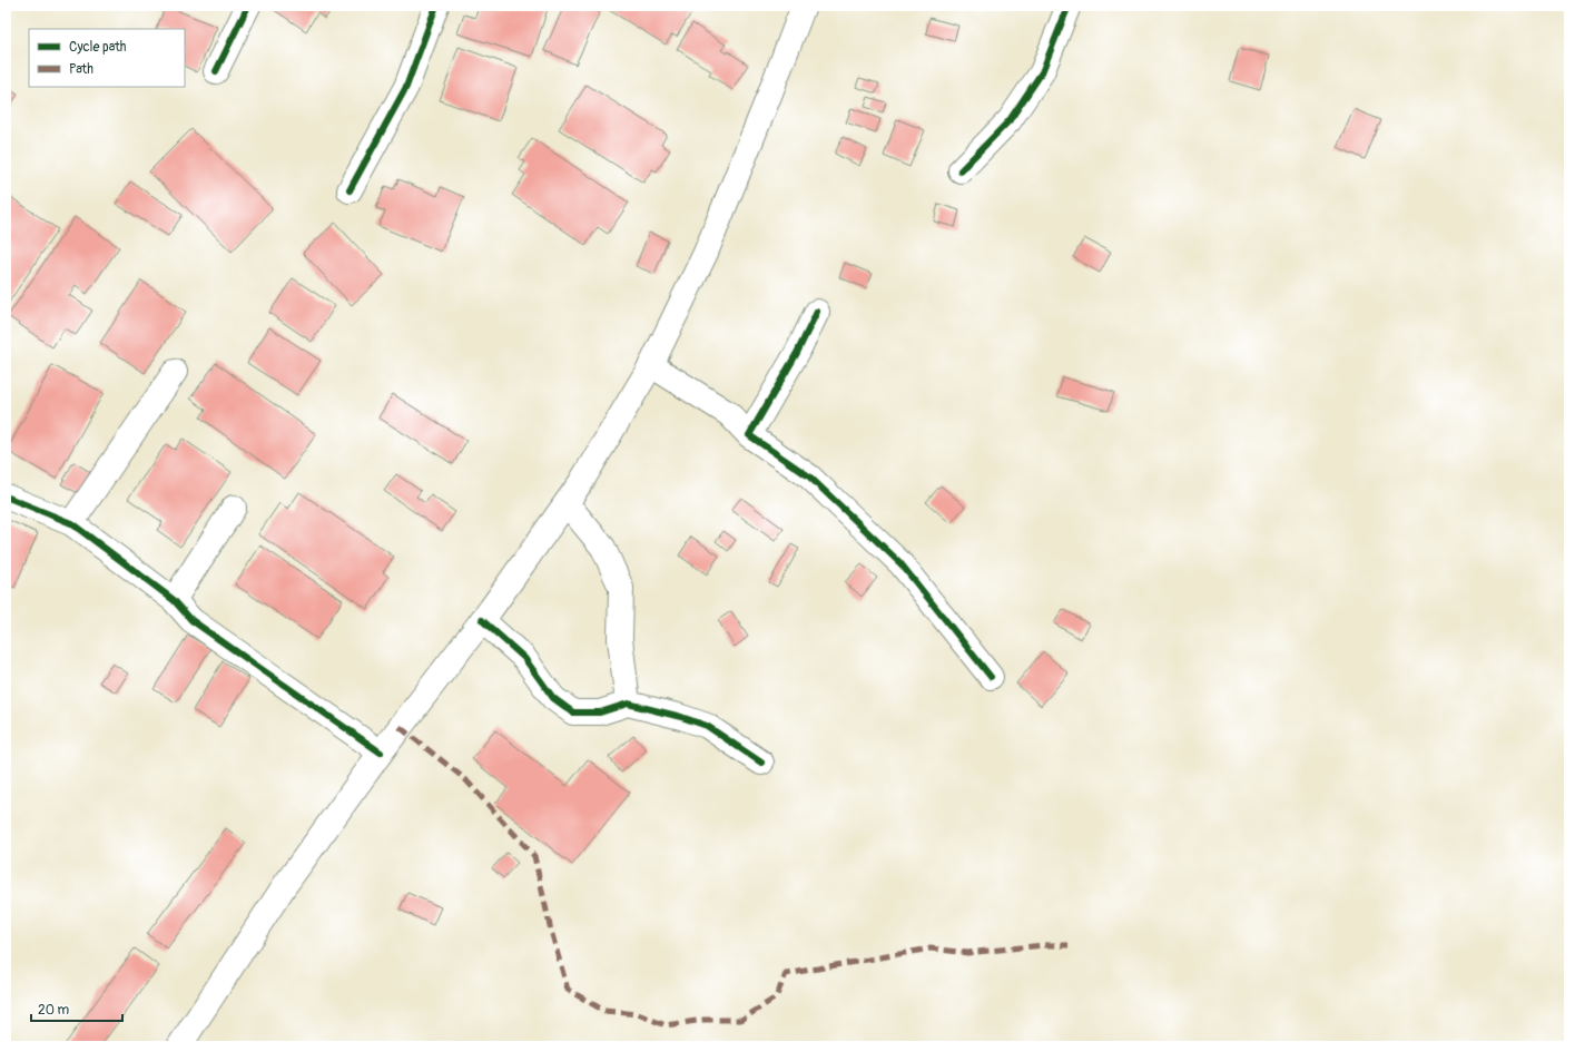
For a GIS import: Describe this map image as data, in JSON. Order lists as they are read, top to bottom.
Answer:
{
  "legend": ["Cycle path", "Path"],
  "scale_bar": "20 m"
}
